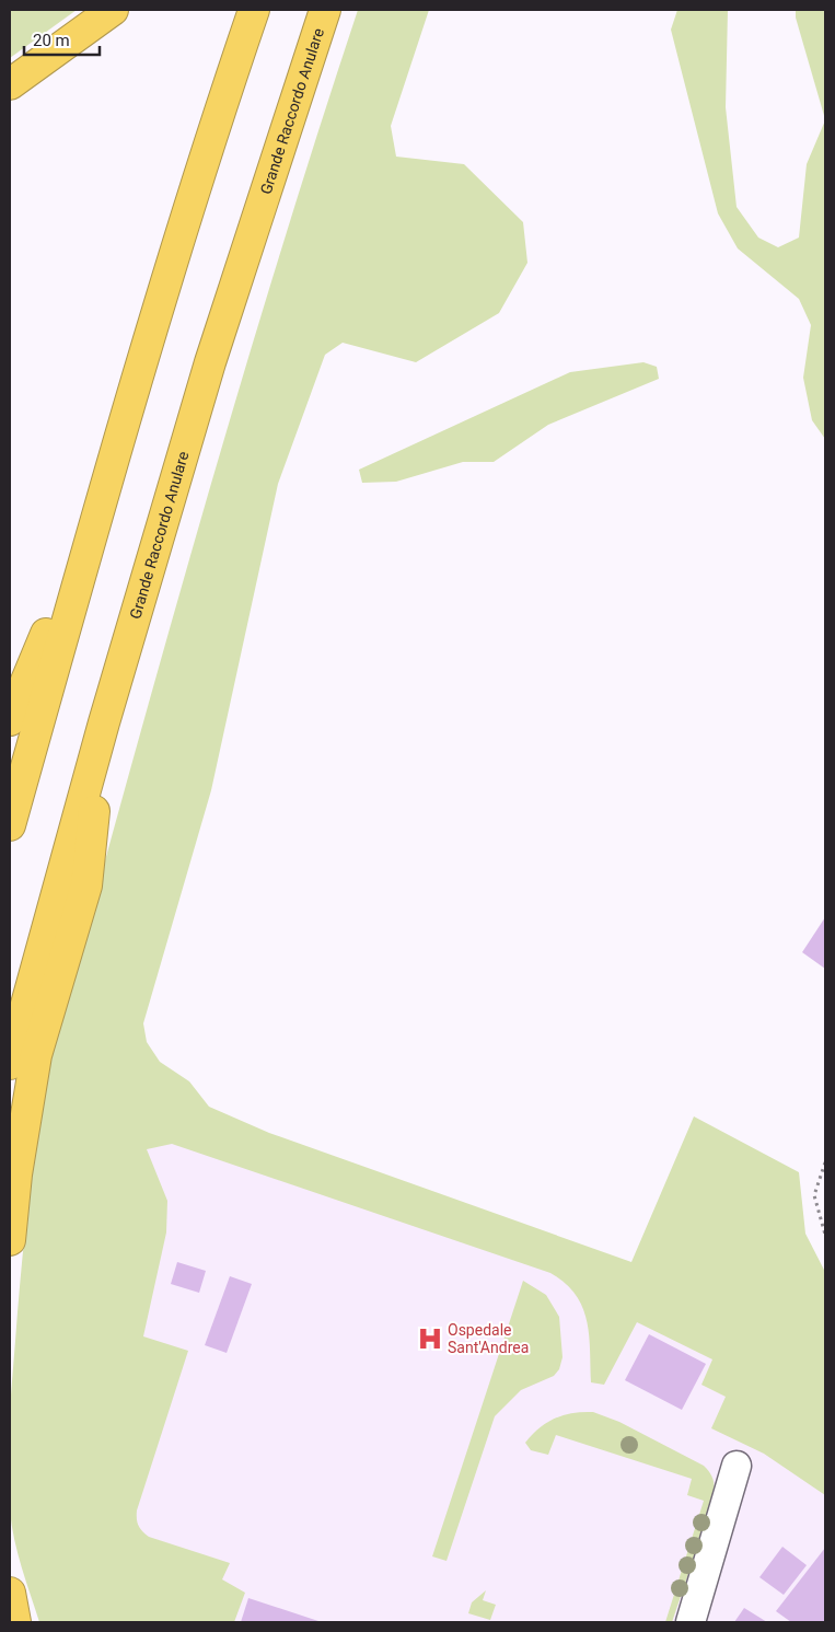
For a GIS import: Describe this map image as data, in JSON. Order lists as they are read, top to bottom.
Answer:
{
  "streets": {
    "highway": ["Grande Raccordo Anulare"]
  },
  "places": {
    "hospital": ["Ospedale Sant'Andrea"]
  },
  "scale_bar": "20 m"
}
